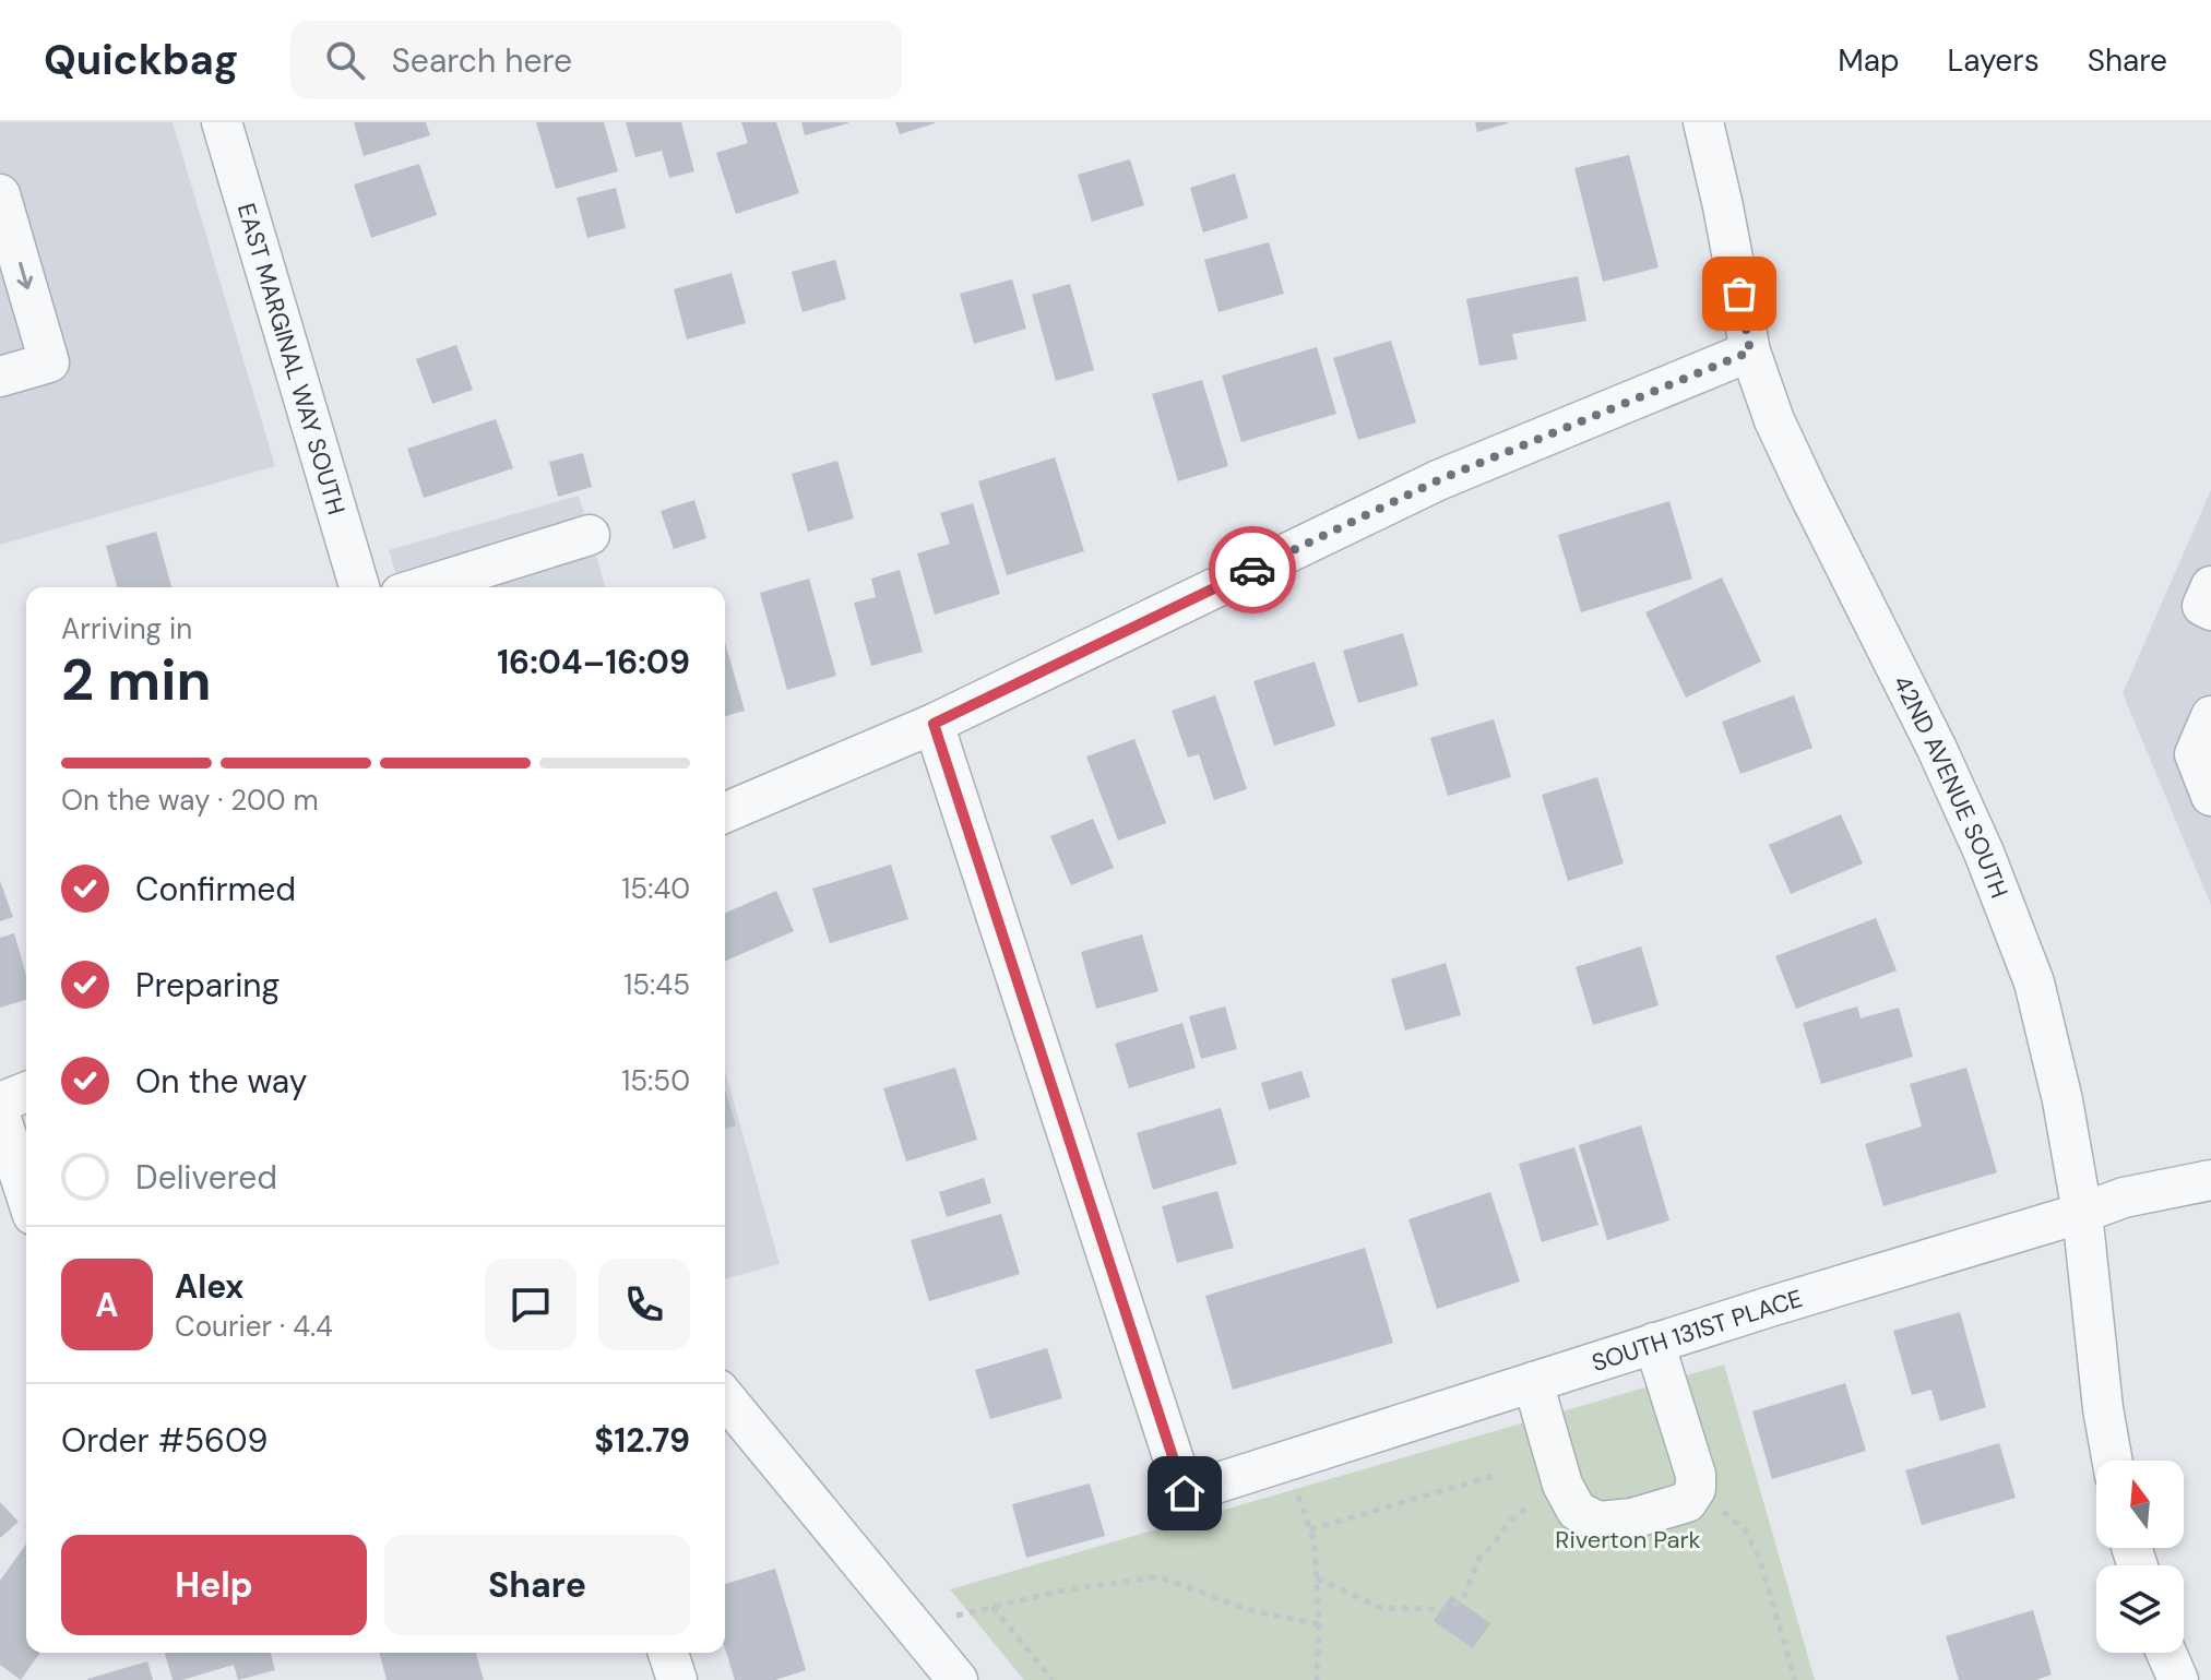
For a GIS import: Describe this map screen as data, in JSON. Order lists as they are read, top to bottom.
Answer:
{
  "streets": {
    "street": ["EAST MARGINAL WAY SOUTH", "42ND AVENUE SOUTH", "SOUTH 131ST PLACE"]
  },
  "crossings": [
    ["42ND AVENUE SOUTH", "SOUTH 131ST PLACE"]
  ],
  "parks": ["Riverton Park"],
  "north": "top",
  "page": {
    "header": "Quickbag",
    "search": "Search here",
    "nav": ["Map", "Layers", "Share"],
    "heading": ["2 min", "Arriving in", "16:04–16:09"],
    "panel": [
      "Alex",
      "Courier · 4.4",
      "Order #5609",
      "$12.79"
    ],
    "bar": "On the way · 200 m",
    "list": [
      ["Confirmed", "15:40"],
      ["Preparing", "15:45"],
      ["On the way", "15:50"],
      "Delivered"
    ],
    "round": "A",
    "buttons": ["Help", "Share"]
  }
}
